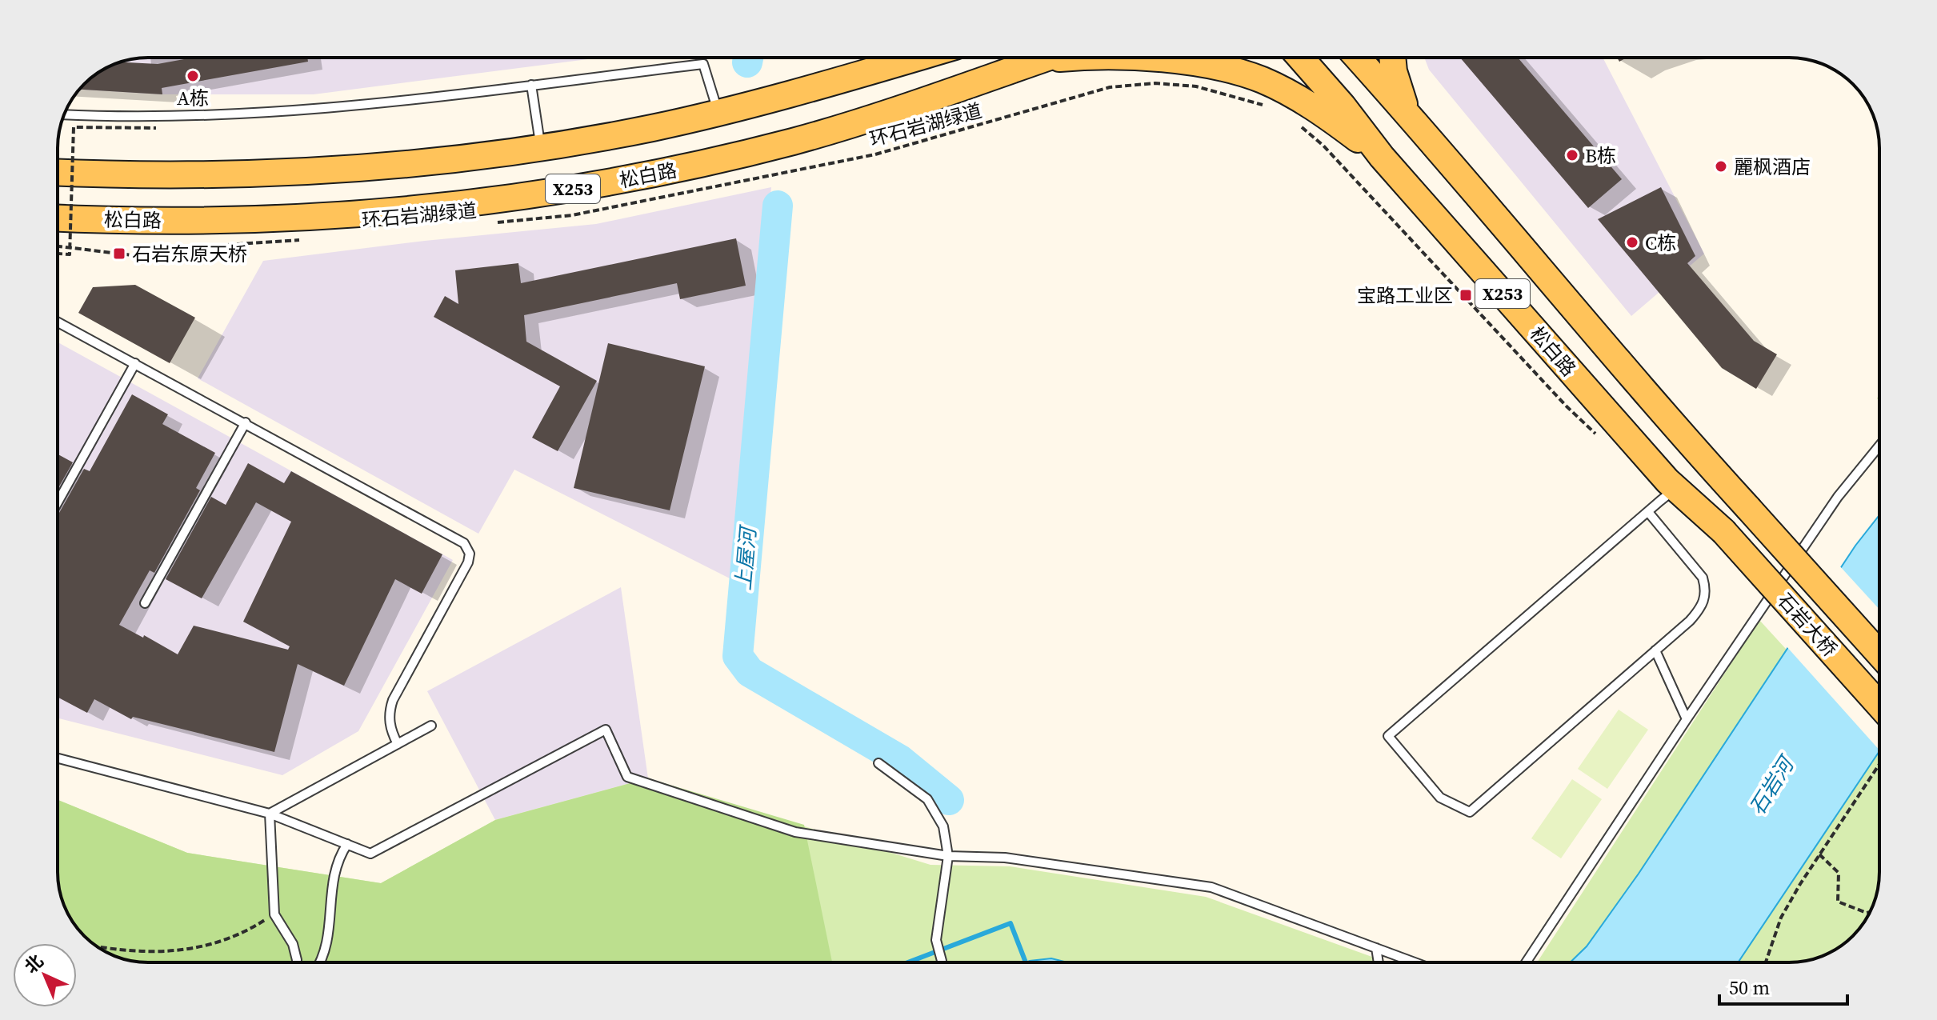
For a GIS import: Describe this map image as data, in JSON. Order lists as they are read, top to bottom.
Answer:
{
  "streets": {
    "main road": ["松白路", "X253", "石岩大桥"],
    "path": ["环石岩湖绿道"]
  },
  "crossings": [
    ["松白路", "石岩大桥"],
    ["X253", "石岩大桥"]
  ],
  "water": ["上屋河", "石岩河"],
  "places": {
    "other": [
      "A栋",
      "B栋",
      "麗枫酒店",
      "C栋"
    ],
    "transit": ["石岩东原天桥", "宝路工业区"]
  },
  "scale_bar": "50 m",
  "north": "top left"
}
